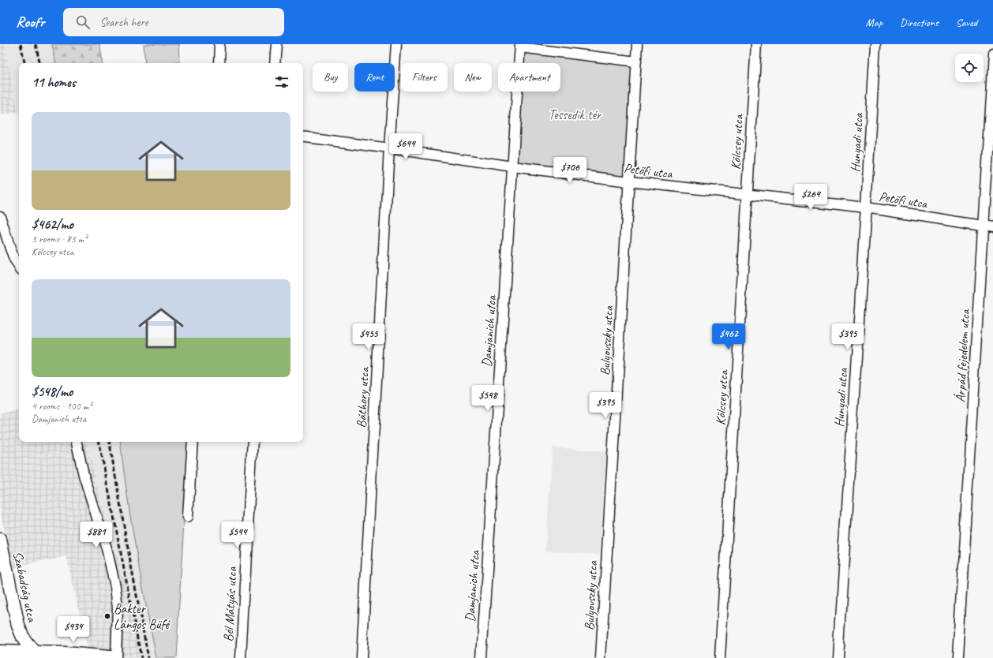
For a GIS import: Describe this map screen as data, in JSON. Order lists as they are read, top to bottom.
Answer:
{
  "streets": {
    "street": [
      "Kölcsey utca",
      "Hunyadi utca",
      "Petőfi utca",
      "Damjanich utca",
      "Bulyovszky utca",
      "Árpád fejedelem utca",
      "Báthory utca",
      "Szabadság utca",
      "Bél Mátyás utca"
    ]
  },
  "crossings": [
    ["Kölcsey utca", "Petőfi utca"],
    ["Hunyadi utca", "Petőfi utca"],
    ["Petőfi utca", "Damjanich utca"],
    ["Petőfi utca", "Bulyovszky utca"],
    ["Petőfi utca", "Árpád fejedelem utca"],
    ["Petőfi utca", "Báthory utca"]
  ],
  "parks": ["Tessedik tér"],
  "places": ["Bakter Lángos Büfé"],
  "page": {
    "header": "Roofr",
    "search": "Search here",
    "nav": ["Map", "Directions", "Saved"],
    "chip": [
      "Buy",
      "Rent",
      "Filters",
      "New",
      "Apartment"
    ],
    "heading": "11 homes",
    "list": [
      {
        "name": "$462/mo",
        "note": "3 rooms · 83 m² · Kölcsey utca"
      },
      {
        "name": "$548/mo",
        "note": "4 rooms · 100 m² · Damjanich utca"
      }
    ],
    "price": [
      "$644",
      "$706",
      "$264",
      "$455",
      "$462",
      "$395",
      "$548",
      "$395",
      "$881",
      "$544",
      "$434"
    ]
  }
}
